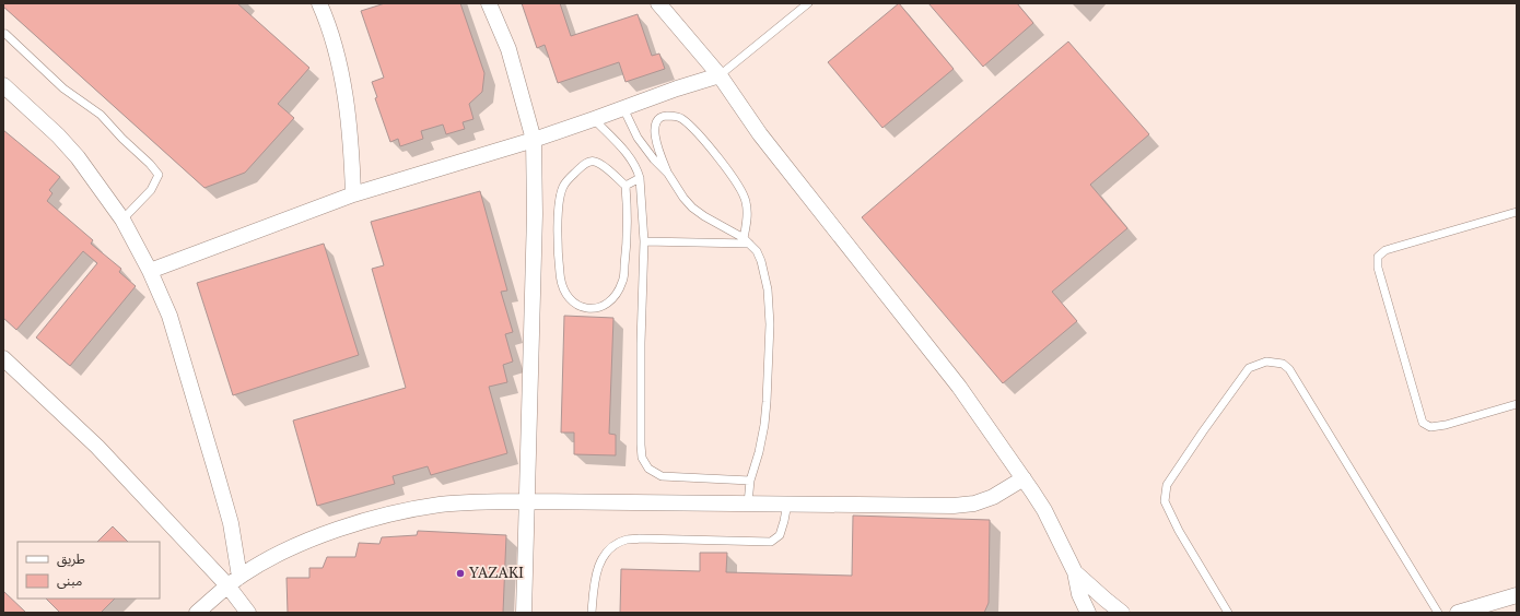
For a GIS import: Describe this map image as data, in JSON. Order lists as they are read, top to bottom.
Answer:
{
  "places": ["YAZAKI"],
  "legend": ["طريق", "مبنى"]
}
